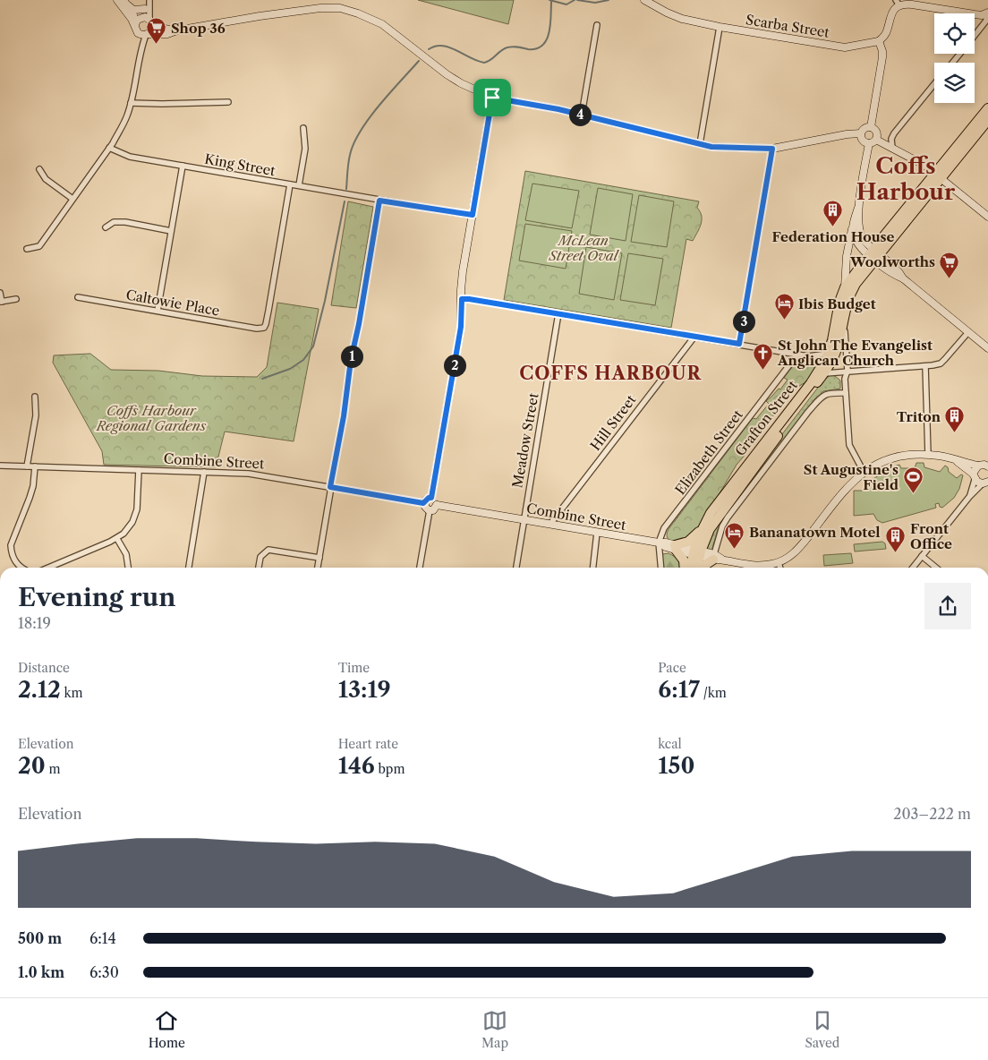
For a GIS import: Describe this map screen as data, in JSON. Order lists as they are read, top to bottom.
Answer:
{
  "streets": {
    "highway": ["Grafton Street"],
    "street": [
      "Scarba Street",
      "King Street",
      "Caltowie Place",
      "Hill Street",
      "Meadow Street",
      "Elizabeth Street",
      "Combine Street"
    ]
  },
  "crossings": [
    ["King Street", "Caltowie Place"],
    ["Grafton Street", "Combine Street"],
    ["Hill Street", "Combine Street"],
    ["Meadow Street", "Combine Street"],
    ["Elizabeth Street", "Combine Street"]
  ],
  "districts": ["Coffs Harbour", "COFFS HARBOUR"],
  "parks": ["McLean Street Oval", "Coffs Harbour Regional Gardens"],
  "places": {
    "supermarket": ["Shop 36", "Woolworths"],
    "building": ["Federation House", "Triton", "Front Office"],
    "hotel": ["Ibis Budget", "Bananatown Motel"],
    "church": ["St John The Evangelist Anglican Church"],
    "sports": ["St Augustine's Field"]
  },
  "page": {
    "pins": [
      "4",
      "3",
      "1",
      "2"
    ],
    "heading": ["Evening run", "18:19"],
    "stats": [
      ["Distance", "2.12 km"],
      ["Time", "13:19"],
      ["Pace", "6:17 /km"],
      ["Elevation", "20 m"],
      ["Heart rate", "146 bpm"],
      ["kcal", "150"]
    ],
    "chart": ["Elevation", "203–222 m"],
    "list": [
      {
        "name": "500 m",
        "note": "6:14"
      },
      {
        "name": "1.0 km",
        "note": "6:30"
      }
    ],
    "tabs": ["Home", "Map", "Saved"]
  }
}
